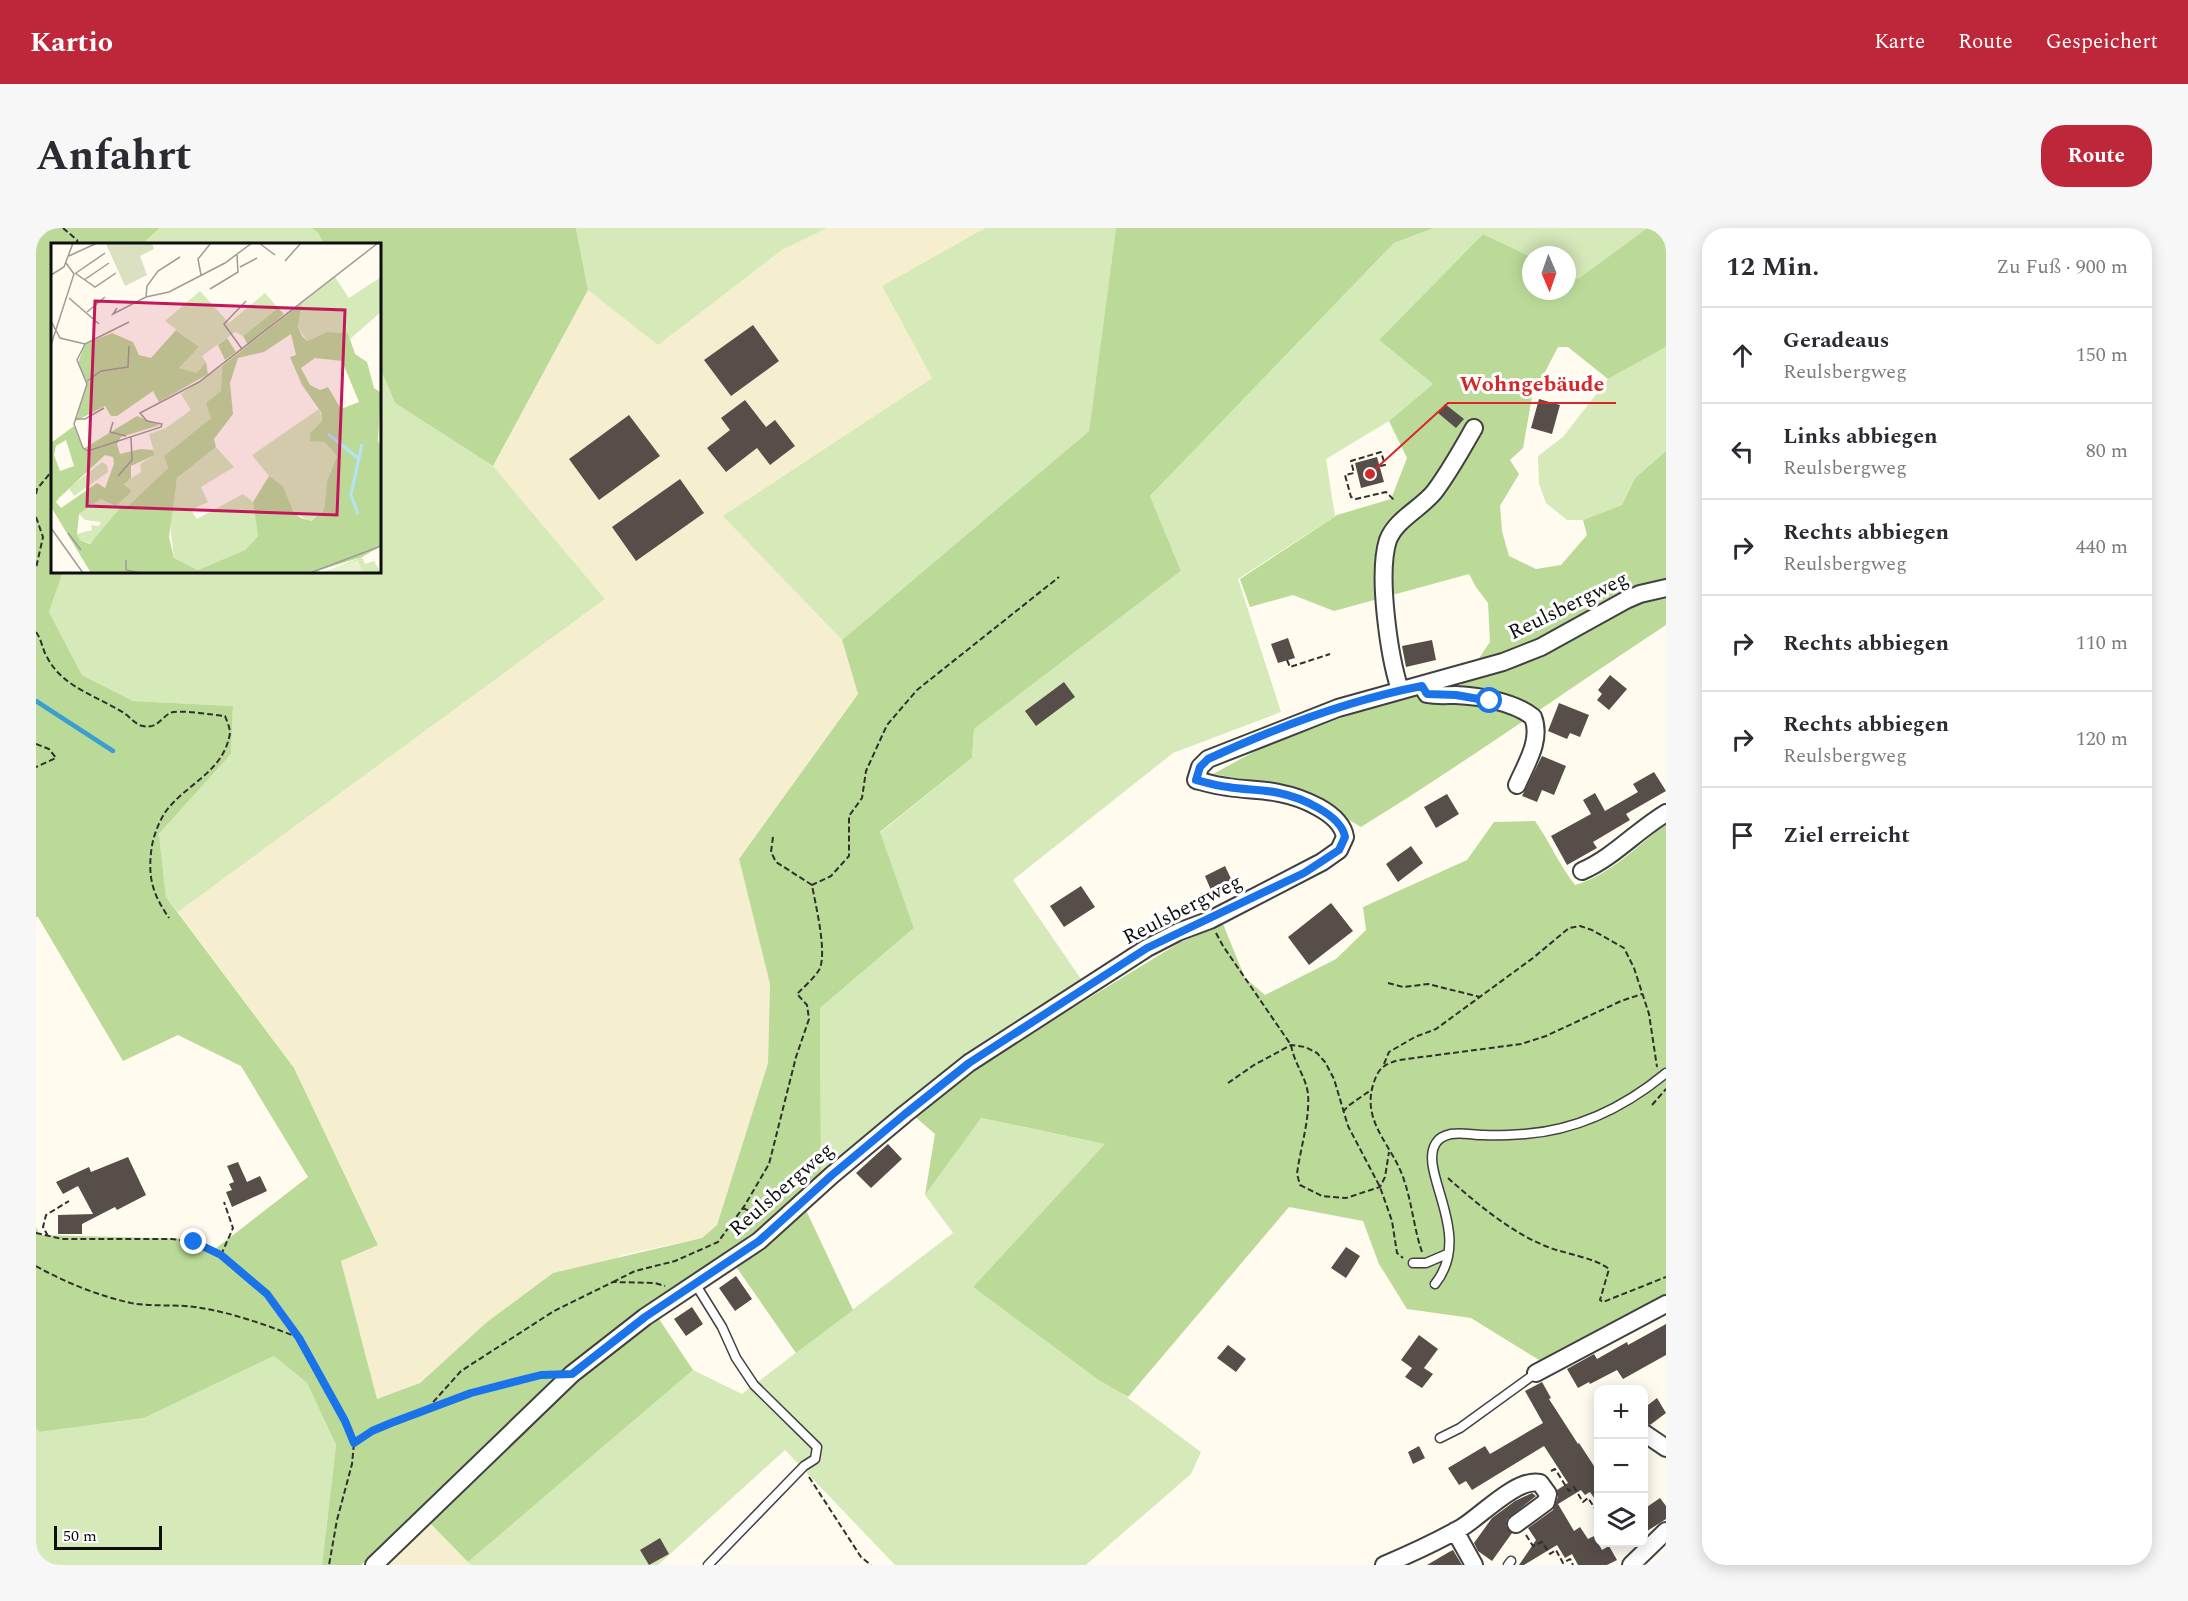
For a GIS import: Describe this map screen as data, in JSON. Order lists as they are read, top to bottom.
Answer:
{
  "streets": {
    "street": ["Reulsbergweg"]
  },
  "places": ["Wohngebäude"],
  "scale_bar": "50 m",
  "north": "bottom",
  "page": {
    "header": "Kartio",
    "nav": ["Karte", "Route", "Gespeichert"],
    "title": "Anfahrt",
    "buttons": "Route",
    "heading": ["12 Min.", "Zu Fuß · 900 m"],
    "list": [
      ["Geradeaus", "Reulsbergweg", "150 m"],
      ["Links abbiegen", "Reulsbergweg", "80 m"],
      ["Rechts abbiegen", "Reulsbergweg", "440 m"],
      ["Rechts abbiegen", "110 m"],
      ["Rechts abbiegen", "Reulsbergweg", "120 m"],
      "Ziel erreicht"
    ],
    "map_buttons": ["+", "−"],
    "scale": "50 m"
  }
}
